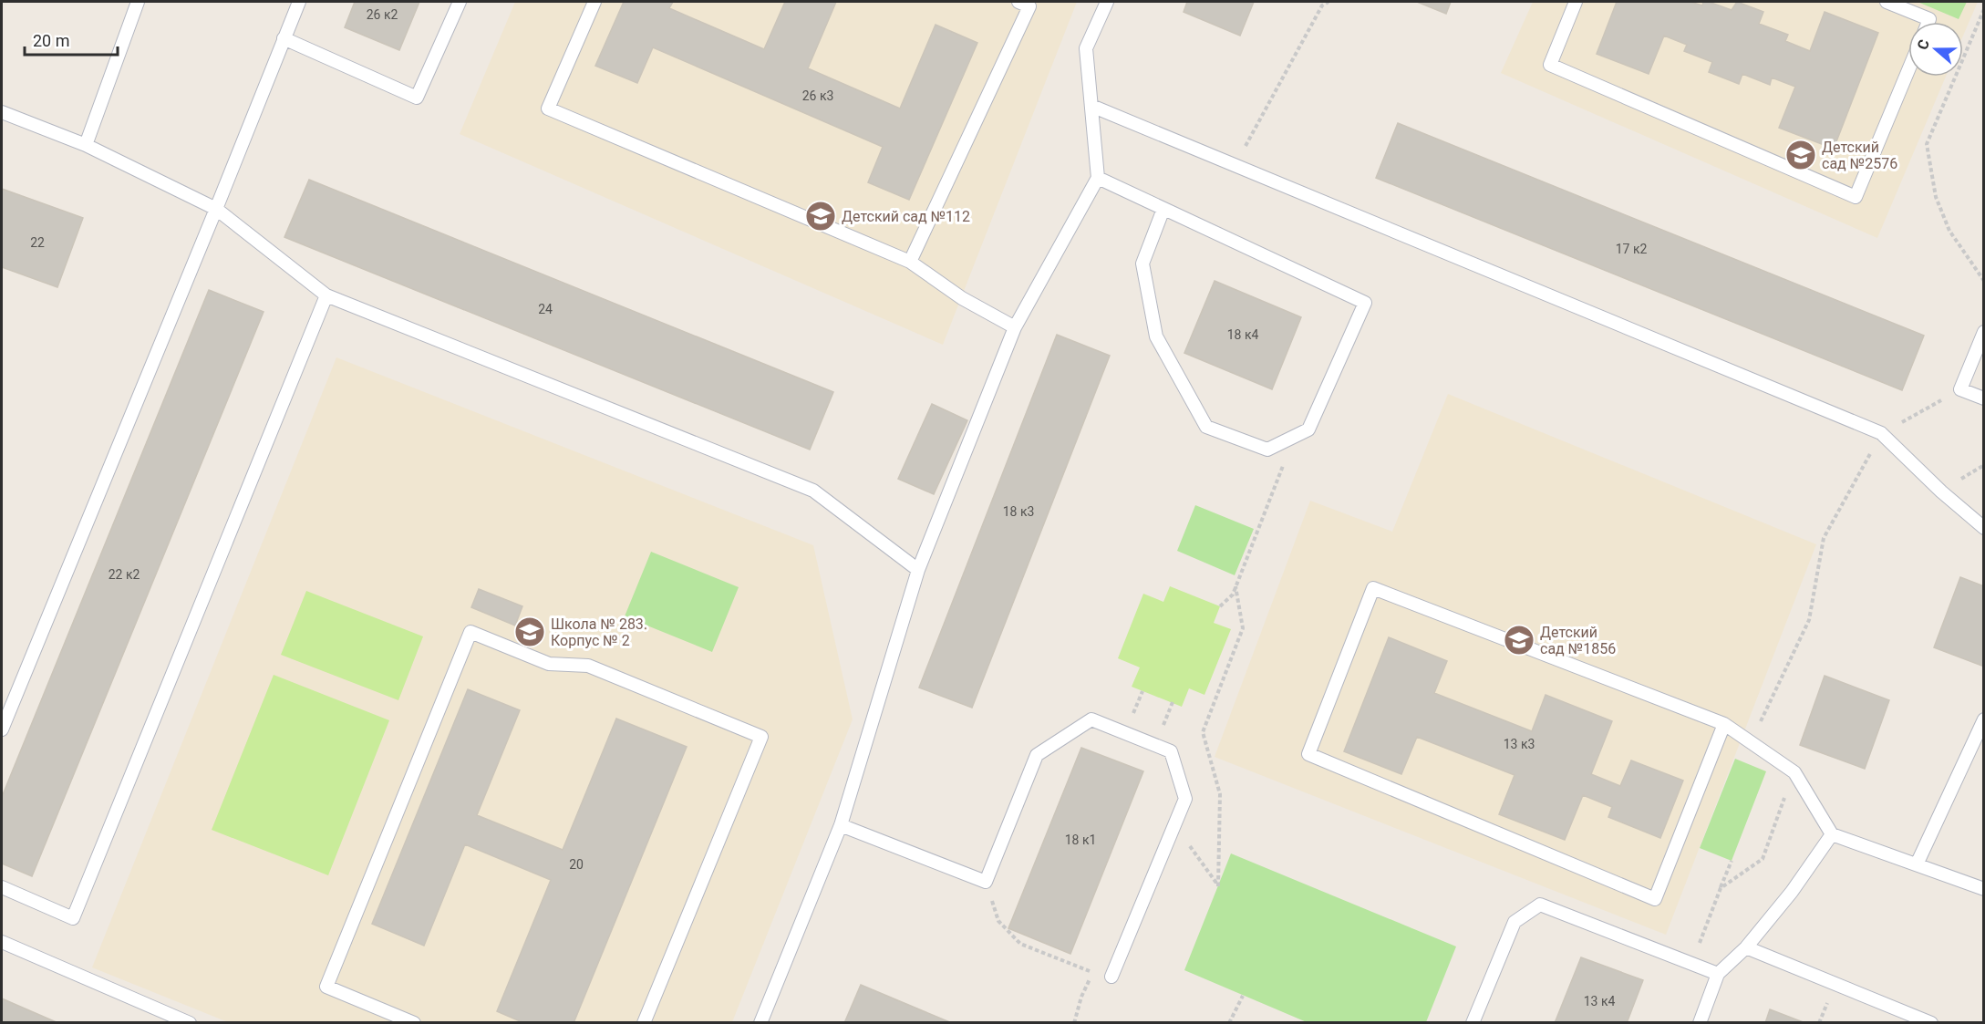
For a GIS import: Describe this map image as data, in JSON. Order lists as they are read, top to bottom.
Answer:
{
  "places": {
    "school or university": [
      "Детский сад №2576",
      "Детский сад №112",
      "Школа № 283. Корпус № 2",
      "Детский сад №1856"
    ]
  },
  "house_numbers": [
    "26 к2",
    "26 к3",
    "22",
    "17 к2",
    "24",
    "18 к4",
    "18 к3",
    "22 к2",
    "13 к3",
    "18 к1",
    "20",
    "13 к4"
  ],
  "scale_bar": "20 m",
  "north": "left"
}
